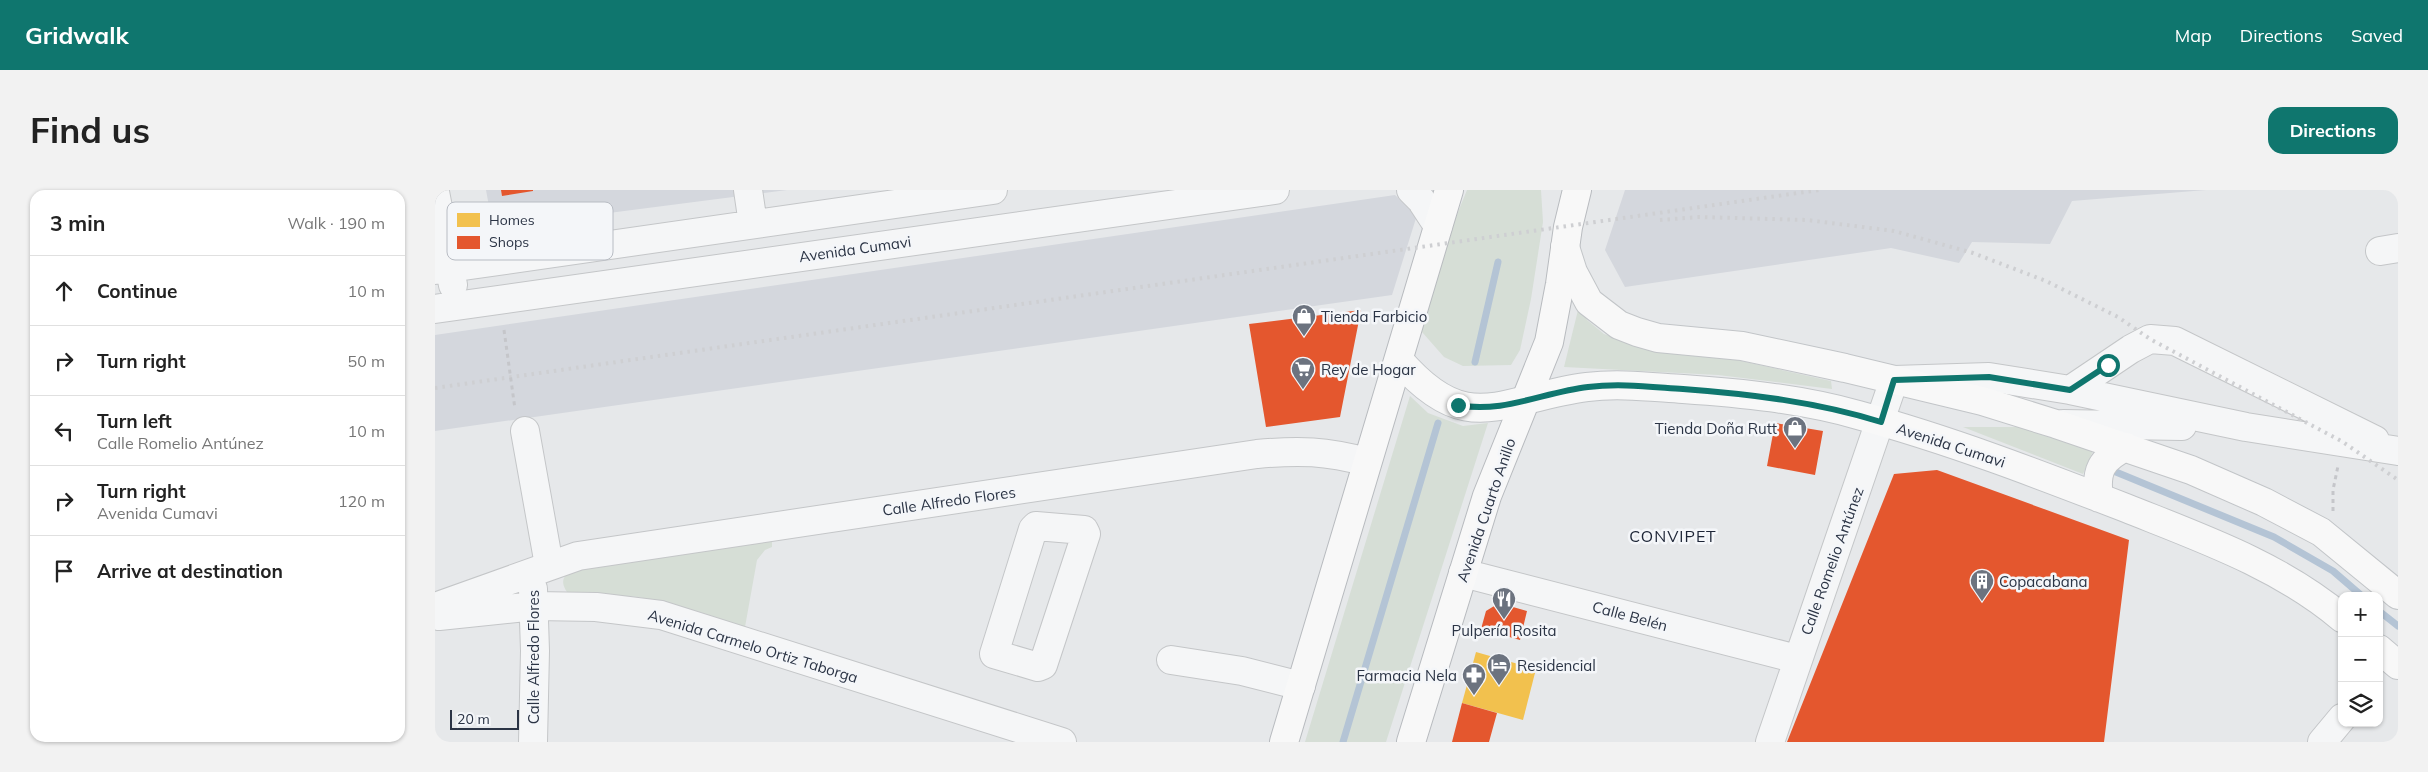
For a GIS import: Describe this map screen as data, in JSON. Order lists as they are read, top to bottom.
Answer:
{
  "streets": {
    "main road": ["Avenida Cumavi", "Avenida Cuarto Anillo"],
    "street": [
      "Calle Alfredo Flores",
      "Calle Romelio Antúnez",
      "Calle Belén",
      "Avenida Carmelo Ortiz Taborga"
    ]
  },
  "crossings": [
    ["Avenida Cumavi", "Avenida Cuarto Anillo"],
    ["Avenida Cumavi", "Calle Romelio Antúnez"],
    ["Calle Alfredo Flores", "Avenida Carmelo Ortiz Taborga"],
    ["Avenida Cuarto Anillo", "Calle Belén"],
    ["Calle Romelio Antúnez", "Calle Belén"]
  ],
  "districts": ["CONVIPET"],
  "places": {
    "shop": ["Tienda Farbicio", "Tienda Doña Rutt"],
    "supermarket": ["Rey de Hogar"],
    "building": ["Copacabana"],
    "restaurant": ["Pulpería Rosita"],
    "hotel": ["Residencial"],
    "pharmacy": ["Farmacia Nela"]
  },
  "legend": ["Homes", "Shops"],
  "scale_bar": "20 m",
  "page": {
    "header": "Gridwalk",
    "nav": ["Map", "Directions", "Saved"],
    "buttons": "Directions",
    "title": "Find us",
    "heading": ["3 min", "Walk · 190 m"],
    "list": [
      ["Continue", "10 m"],
      ["Turn right", "50 m"],
      ["Turn left", "Calle Romelio Antúnez", "10 m"],
      ["Turn right", "Avenida Cumavi", "120 m"],
      "Arrive at destination"
    ],
    "map_buttons": ["+", "−"],
    "scale": "20 m"
  }
}
